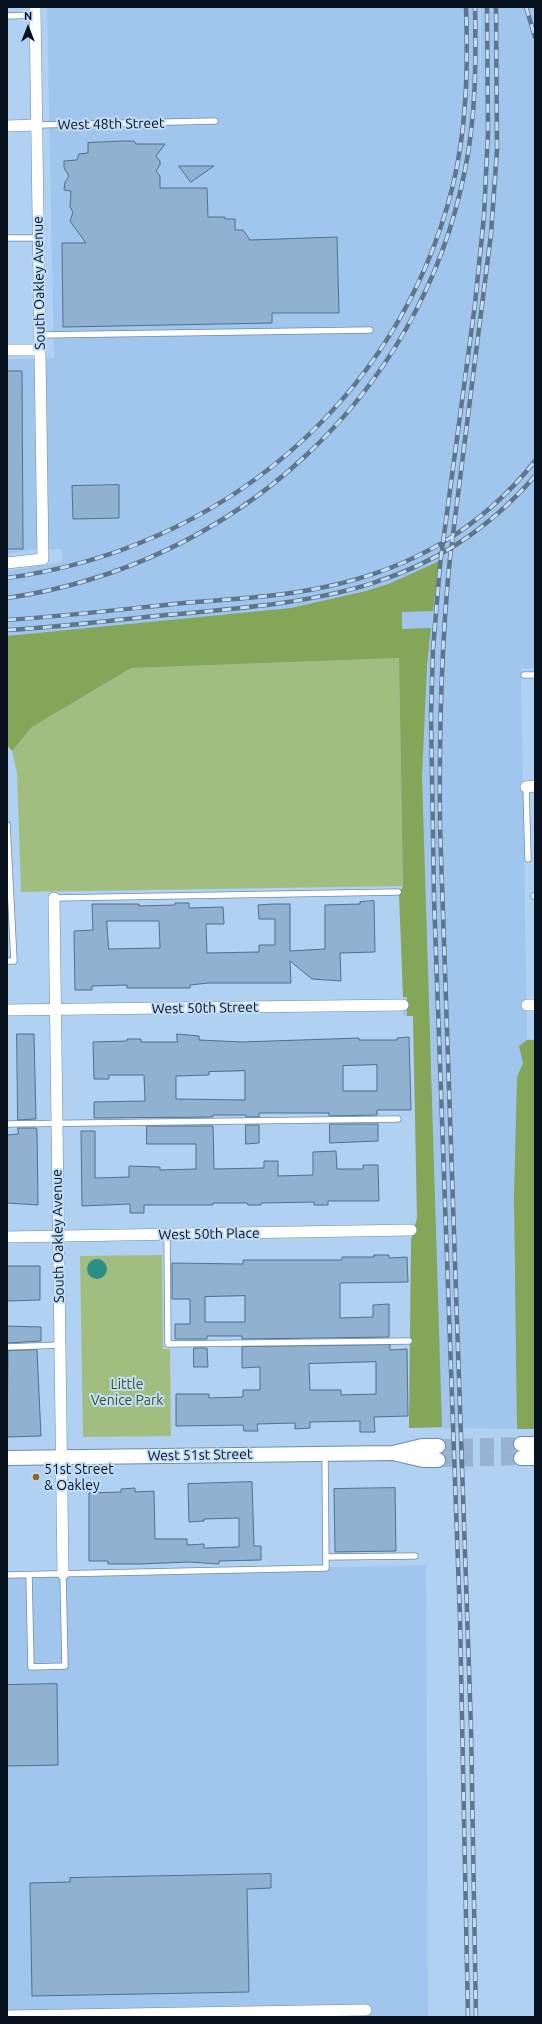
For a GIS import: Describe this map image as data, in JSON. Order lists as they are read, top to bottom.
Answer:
{
  "streets": {
    "street": [
      "West 48th Street",
      "South Oakley Avenue",
      "West 50th Street",
      "West 50th Place",
      "West 51st Street"
    ]
  },
  "crossings": [
    ["West 48th Street", "South Oakley Avenue"],
    ["South Oakley Avenue", "West 50th Street"],
    ["South Oakley Avenue", "West 50th Place"],
    ["South Oakley Avenue", "West 51st Street"]
  ],
  "parks": ["Little Venice Park"],
  "places": ["51st Street & Oakley"],
  "north": "top"
}
